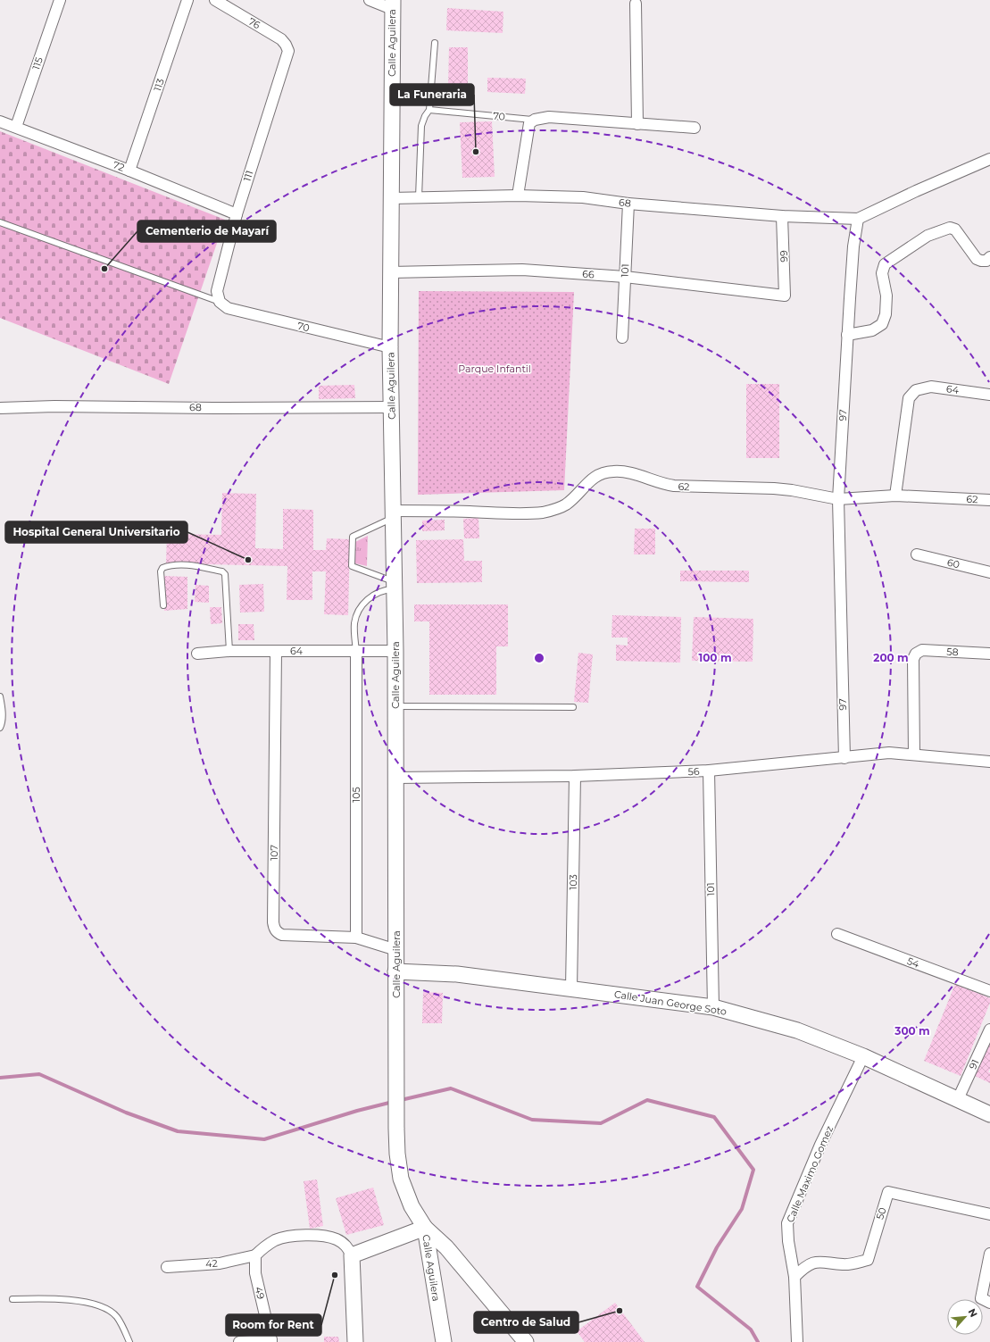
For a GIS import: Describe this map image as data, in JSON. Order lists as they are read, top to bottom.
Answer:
{
  "streets": {
    "main road": ["Calle Aguilera", "Calle Juan George Soto"],
    "street": [
      "76",
      "115",
      "113",
      "70",
      "72",
      "111",
      "68",
      "99",
      "101",
      "66",
      "64",
      "97",
      "62",
      "60",
      "58",
      "56",
      "105",
      "107",
      "103",
      "54",
      "91",
      "Calle Maximo Gomez",
      "50",
      "42",
      "49"
    ]
  },
  "crossings": [
    ["76", "111"],
    ["Calle Aguilera", "70"],
    ["Calle Aguilera", "68"],
    ["Calle Aguilera", "66"],
    ["Calle Aguilera", "64"],
    ["Calle Aguilera", "62"],
    ["Calle Aguilera", "56"],
    ["Calle Aguilera", "107"],
    ["Calle Aguilera", "Calle Juan George Soto"],
    ["115", "72"],
    ["113", "72"],
    ["70", "111"],
    ["72", "111"],
    ["68", "99"],
    ["68", "101"],
    ["68", "97"],
    ["99", "66"],
    ["101", "66"],
    ["101", "56"],
    ["101", "Calle Juan George Soto"],
    ["64", "62"],
    ["64", "105"],
    ["64", "107"],
    ["97", "62"],
    ["97", "56"],
    ["58", "56"],
    ["56", "103"],
    ["105", "107"],
    ["103", "Calle Juan George Soto"],
    ["Calle Juan George Soto", "91"],
    ["Calle Juan George Soto", "Calle Maximo Gomez"],
    ["Calle Maximo Gomez", "50"],
    ["42", "49"]
  ],
  "parks": ["Parque Infantil"],
  "places": [
    "La Funeraria",
    "Cementerio de Mayarí",
    "Hospital General Universitario",
    "Room for Rent",
    "Centro de Salud"
  ],
  "north": "top right",
  "rings": ["100 m", "200 m", "300 m"]
}
